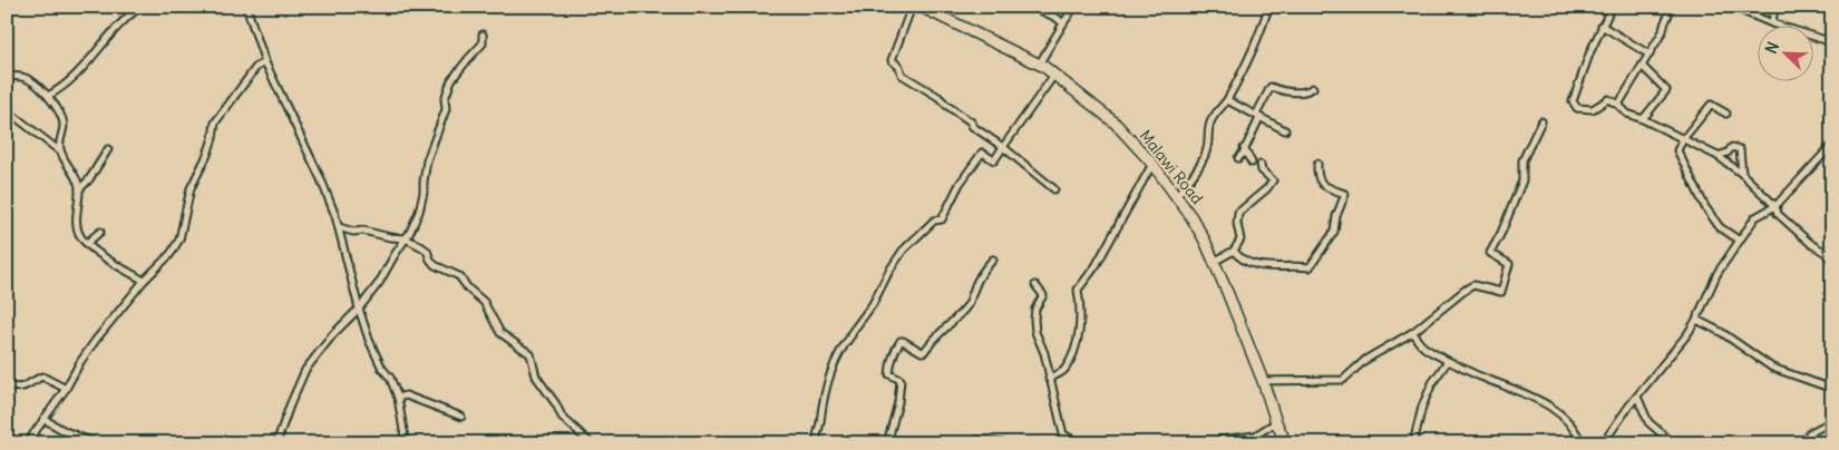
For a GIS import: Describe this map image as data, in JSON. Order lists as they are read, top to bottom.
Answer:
{
  "streets": {
    "main road": ["Malawi Road"]
  },
  "north": "top left"
}
